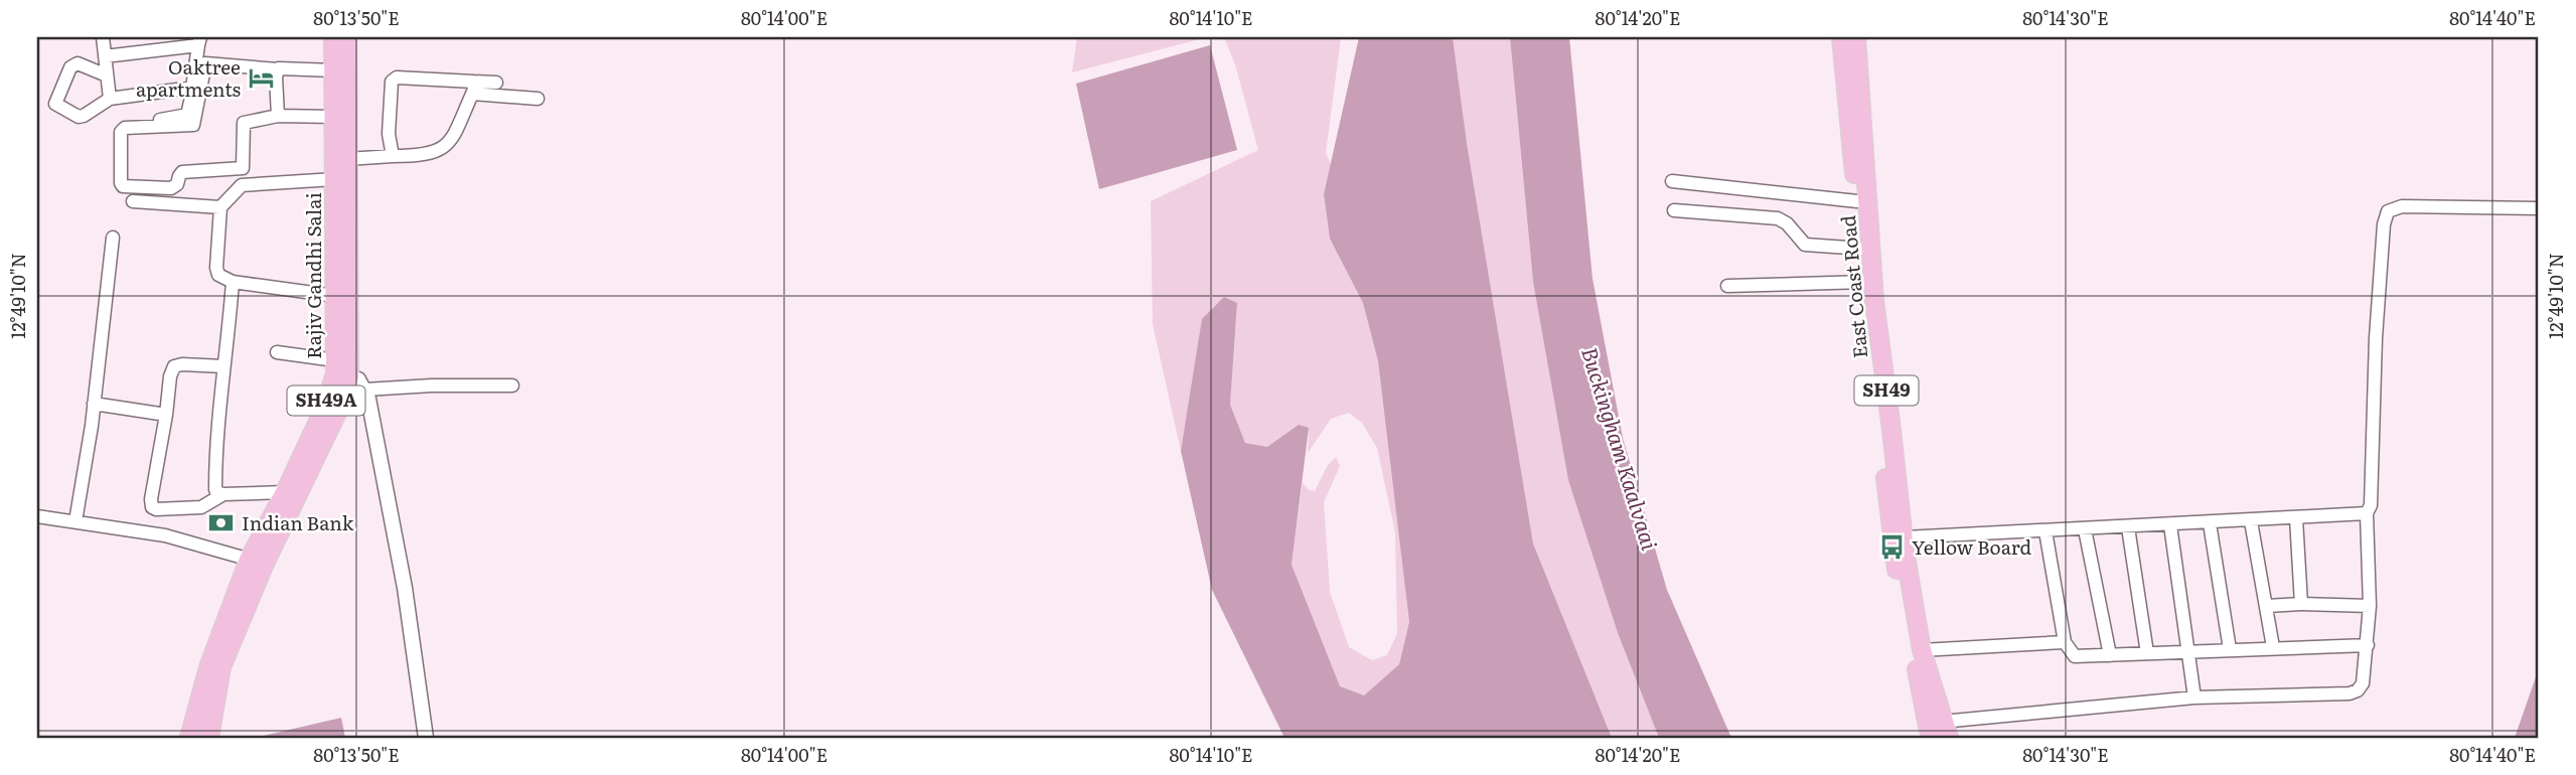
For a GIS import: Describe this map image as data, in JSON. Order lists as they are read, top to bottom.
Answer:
{
  "streets": {
    "main road": [
      "Rajiv Gandhi Salai",
      "East Coast Road",
      "SH49",
      "SH49A"
    ]
  },
  "water": ["Buckingham Kaalvaai"],
  "places": {
    "hotel": ["Oaktree apartments"],
    "bank": ["Indian Bank"],
    "bus stop": ["Yellow Board"]
  },
  "coordinates": [
    "80°13'50\"E",
    "80°14'00\"E",
    "80°14'10\"E",
    "80°14'20\"E",
    "80°14'30\"E",
    "80°14'40\"E",
    "12°49'10\"N"
  ]
}
